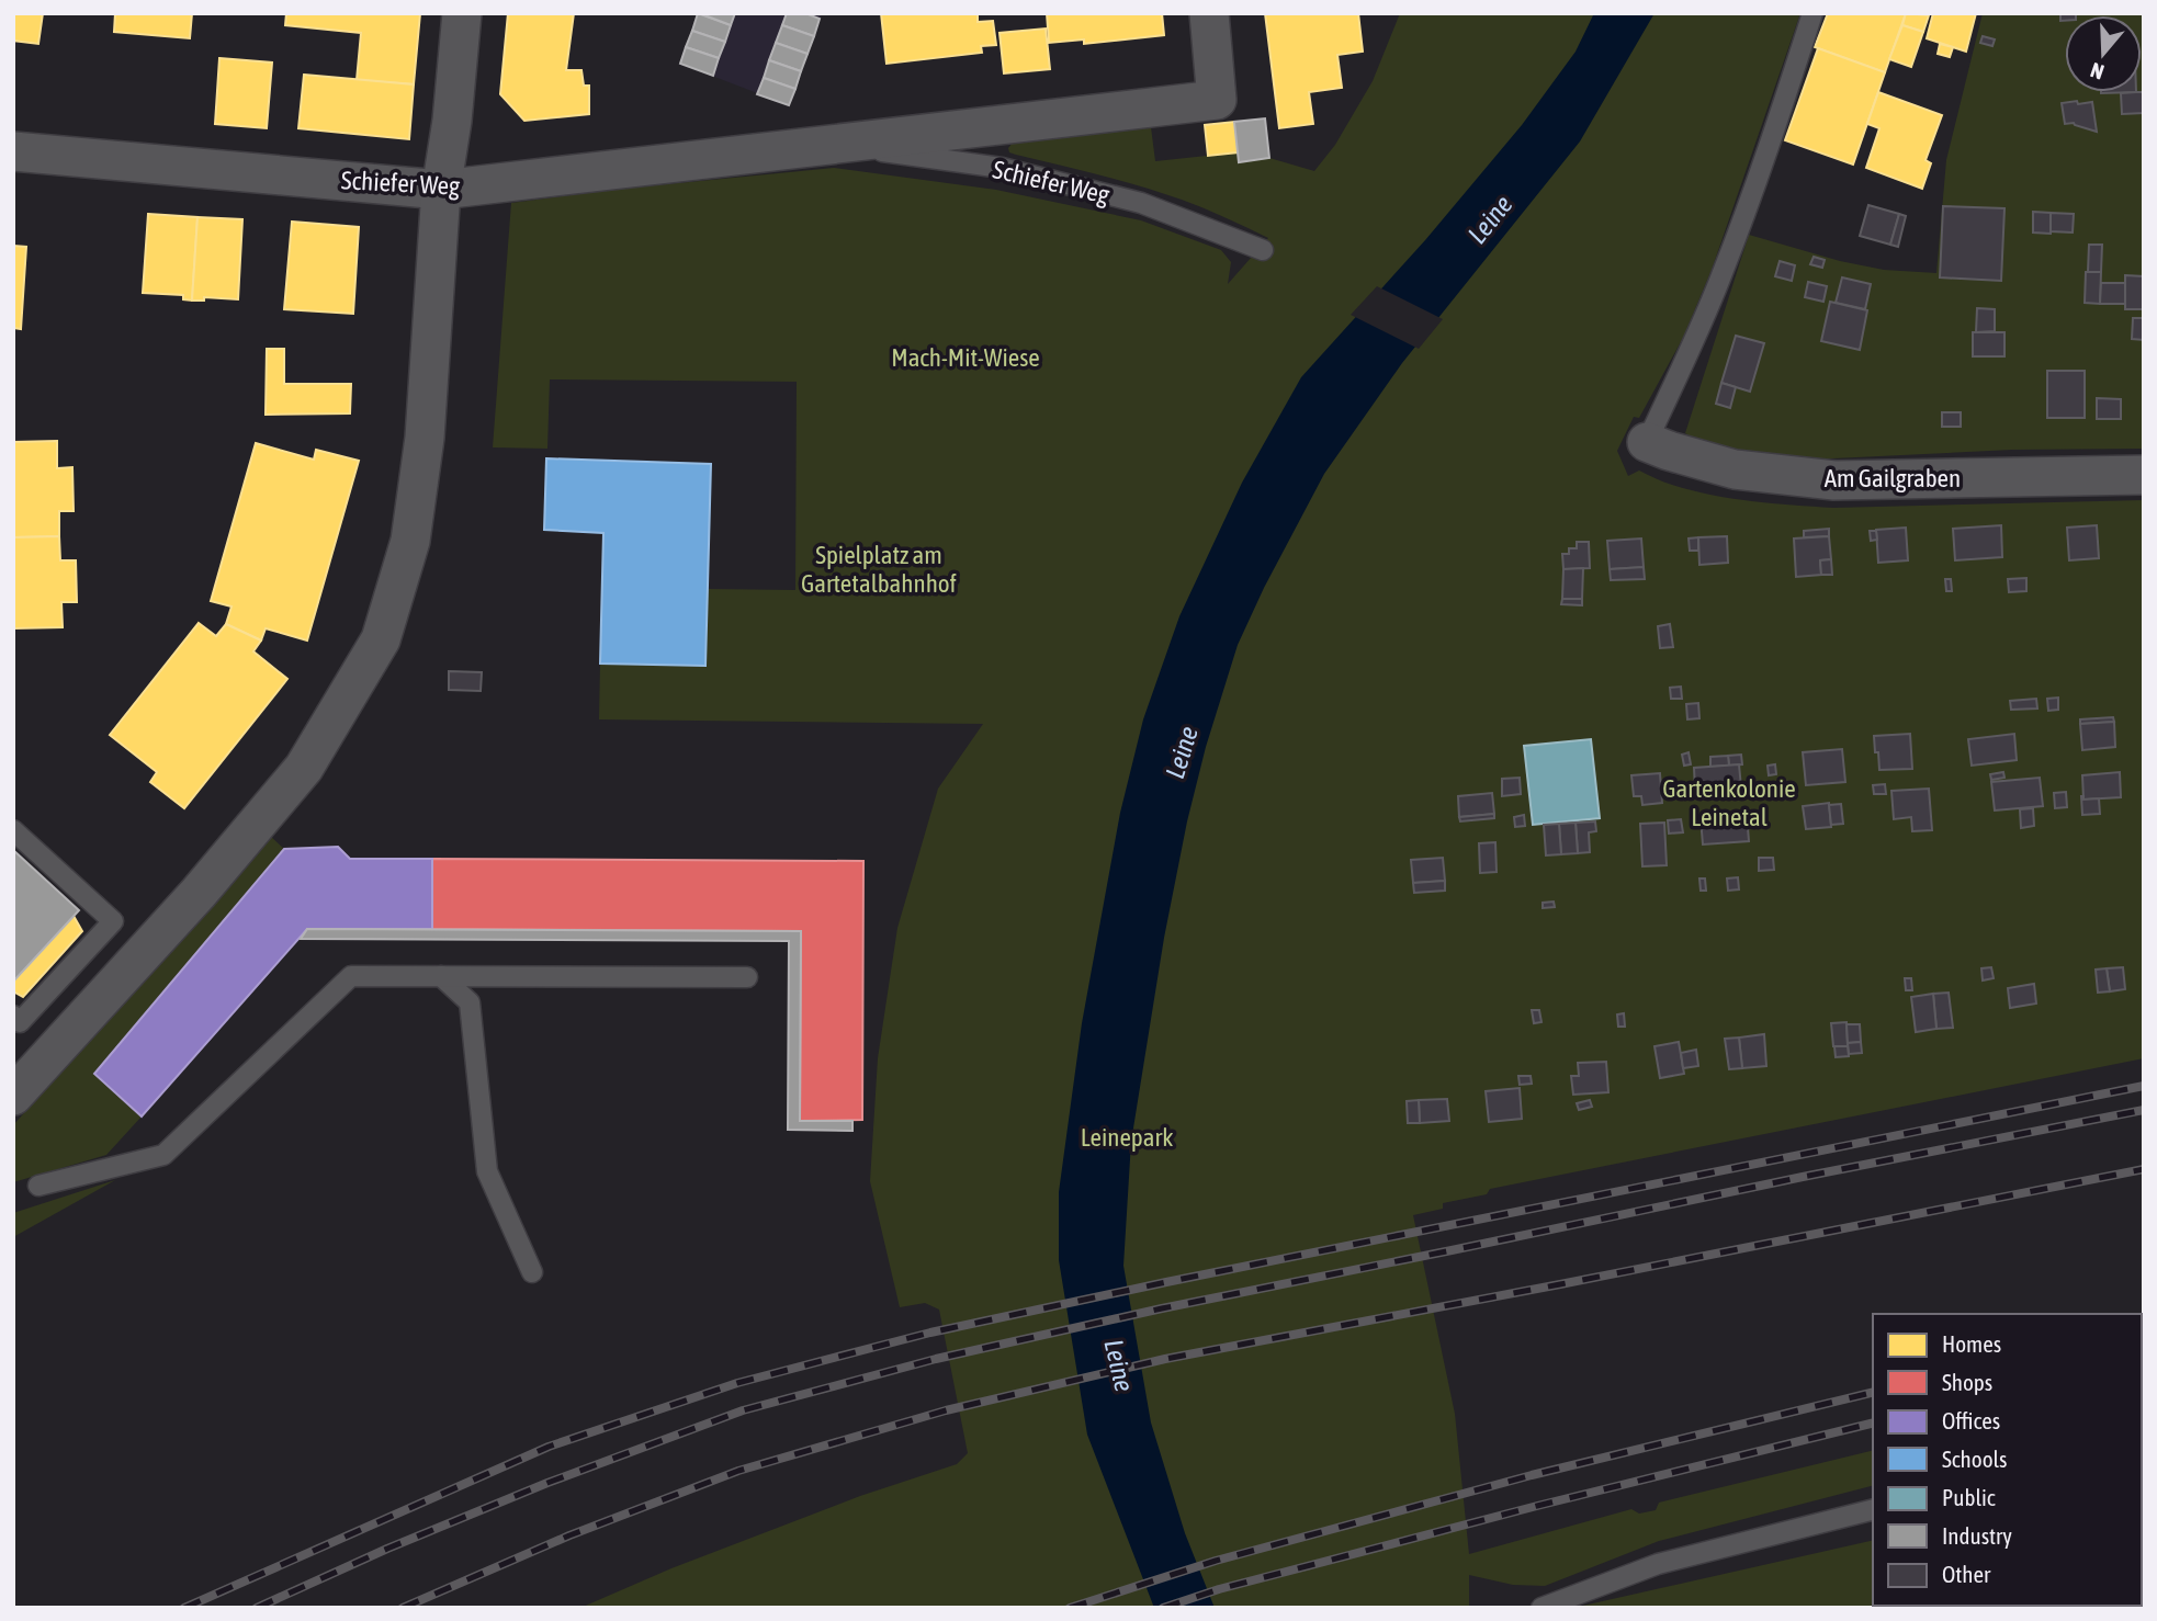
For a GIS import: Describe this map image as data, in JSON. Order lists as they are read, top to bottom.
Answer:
{
  "streets": {
    "street": ["Schiefer Weg", "Am Gailgraben"]
  },
  "water": ["Leine"],
  "parks": [
    "Mach-Mit-Wiese",
    "Spielplatz am Gartetalbahnhof",
    "Gartenkolonie Leinetal",
    "Leinepark"
  ],
  "legend": [
    "Homes",
    "Shops",
    "Offices",
    "Schools",
    "Public",
    "Industry",
    "Other"
  ],
  "north": "bottom"
}
